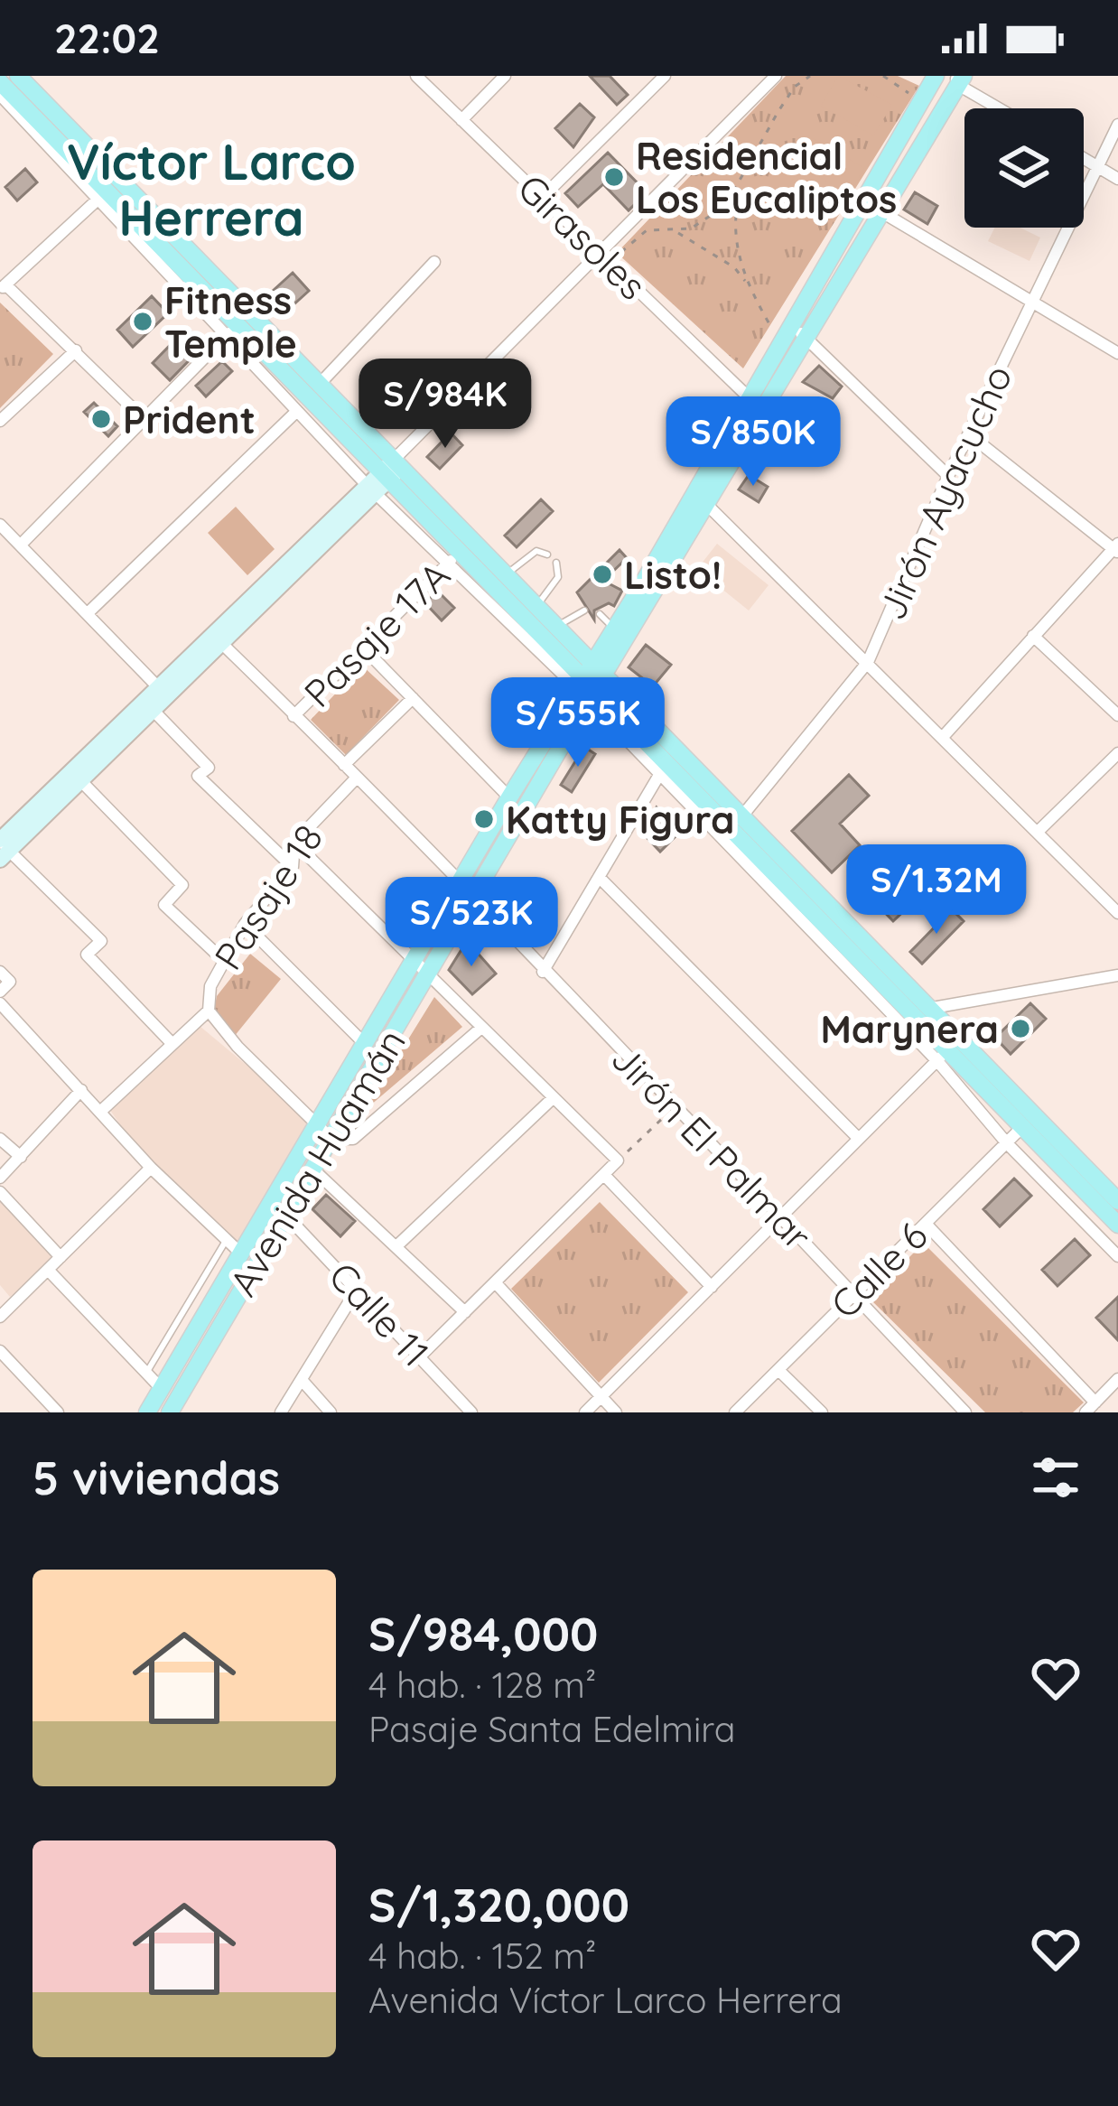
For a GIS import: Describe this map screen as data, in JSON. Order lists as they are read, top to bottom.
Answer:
{
  "streets": {
    "main road": ["Avenida Huamán"],
    "street": [
      "Girasoles",
      "Jirón Ayacucho",
      "Pasaje 17A",
      "Pasaje 18",
      "Jirón El Palmar",
      "Calle 6",
      "Calle 11"
    ]
  },
  "crossings": [
    ["Girasoles", "Avenida Huamán"],
    ["Pasaje 17A", "Pasaje 18"],
    ["Pasaje 17A", "Jirón El Palmar"],
    ["Pasaje 17A", "Avenida Huamán"],
    ["Jirón El Palmar", "Avenida Huamán"],
    ["Jirón El Palmar", "Calle 6"],
    ["Avenida Huamán", "Calle 11"]
  ],
  "districts": ["Víctor Larco Herrera"],
  "places": [
    "Residencial Los Eucaliptos",
    "Fitness Temple",
    "Prident",
    "Listo!",
    "Katty Figura",
    "Marynera"
  ],
  "page": {
    "status": "22:02",
    "price": [
      "S/984K",
      "S/850K",
      "S/555K",
      "S/1.32M",
      "S/523K"
    ],
    "heading": "5 viviendas",
    "list": [
      {
        "name": "S/984,000",
        "note": "4 hab. · 128 m² · Pasaje Santa Edelmira"
      },
      {
        "name": "S/1,320,000",
        "note": "4 hab. · 152 m² · Avenida Víctor Larco Herrera"
      }
    ]
  }
}
